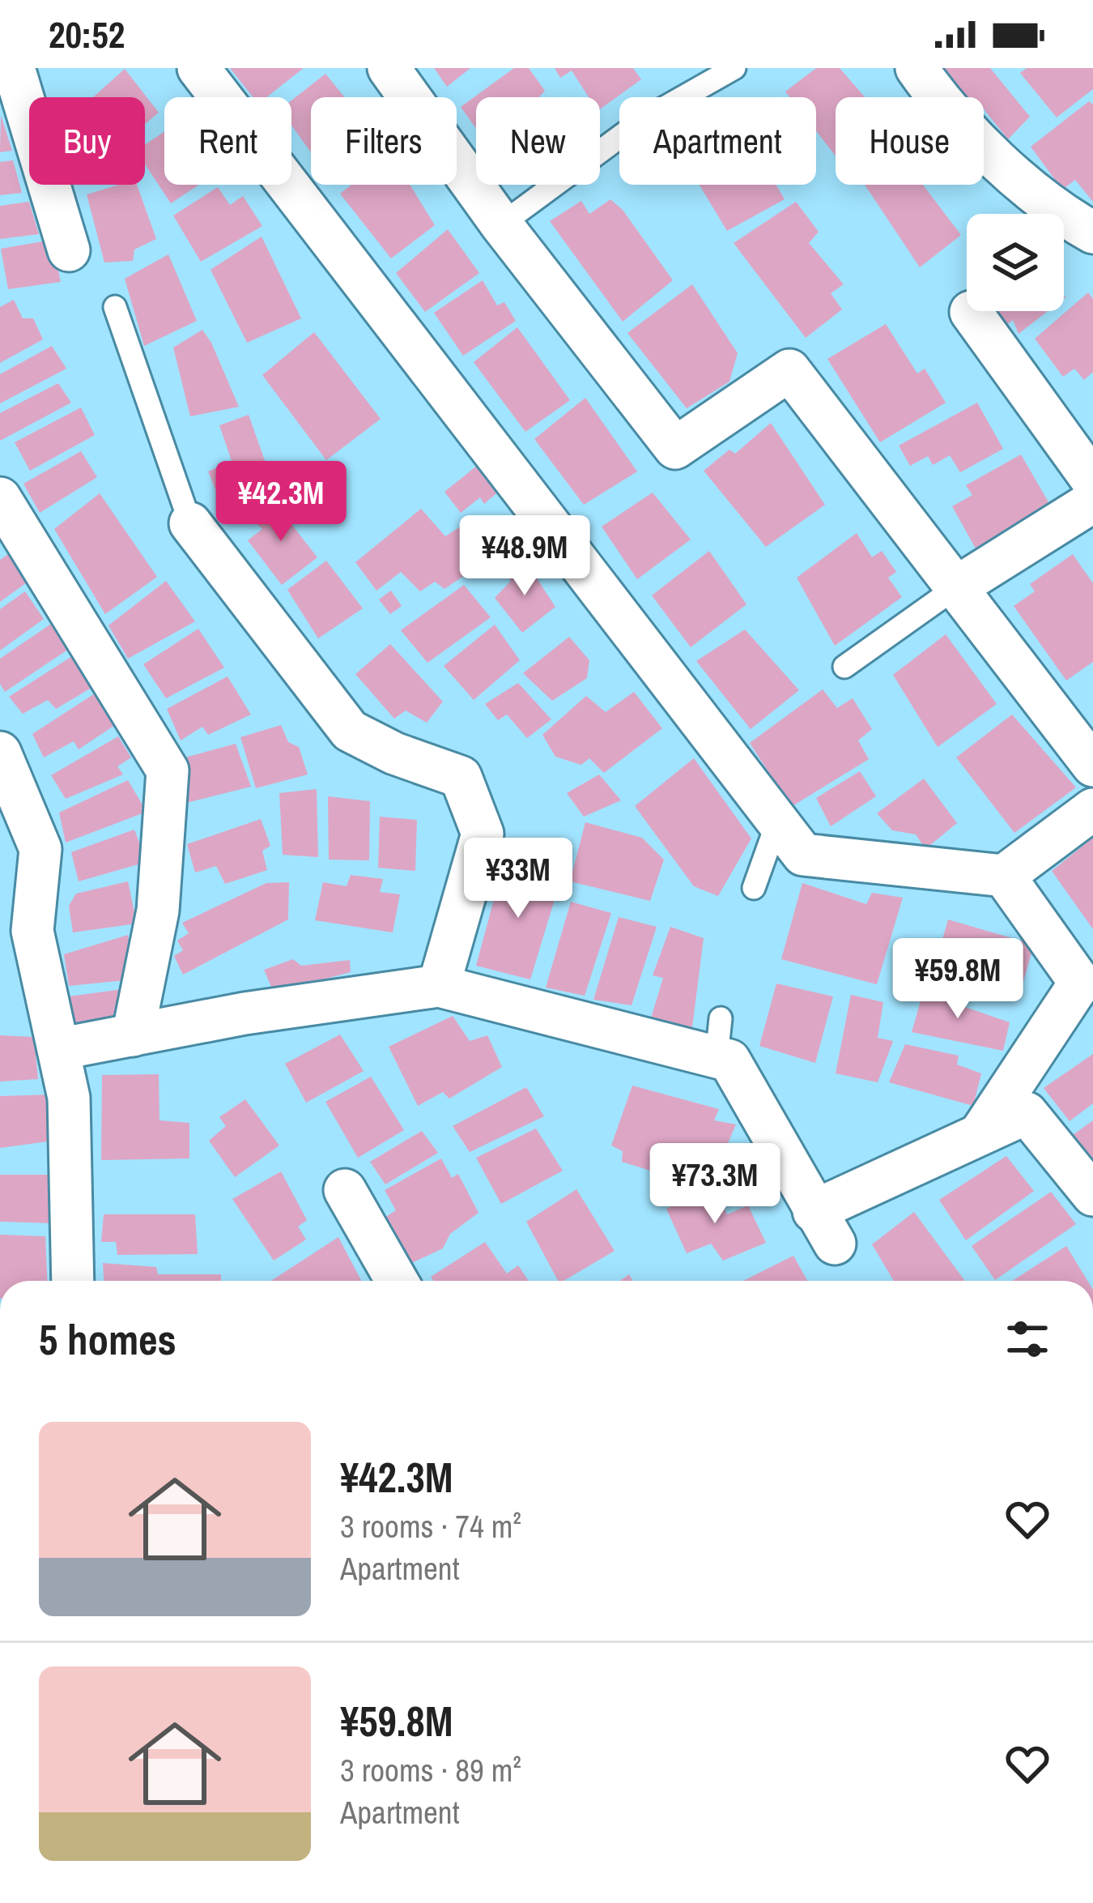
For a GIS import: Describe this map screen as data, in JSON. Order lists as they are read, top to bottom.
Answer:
{
  "page": {
    "status": "20:52",
    "chip": [
      "Buy",
      "Rent",
      "Filters",
      "New",
      "Apartment",
      "House"
    ],
    "price": [
      "¥42.3M",
      "¥48.9M",
      "¥33M",
      "¥59.8M",
      "¥73.3M"
    ],
    "heading": "5 homes",
    "list": [
      {
        "name": "¥42.3M",
        "note": "3 rooms · 74 m² · Apartment"
      },
      {
        "name": "¥59.8M",
        "note": "3 rooms · 89 m² · Apartment"
      }
    ]
  }
}
